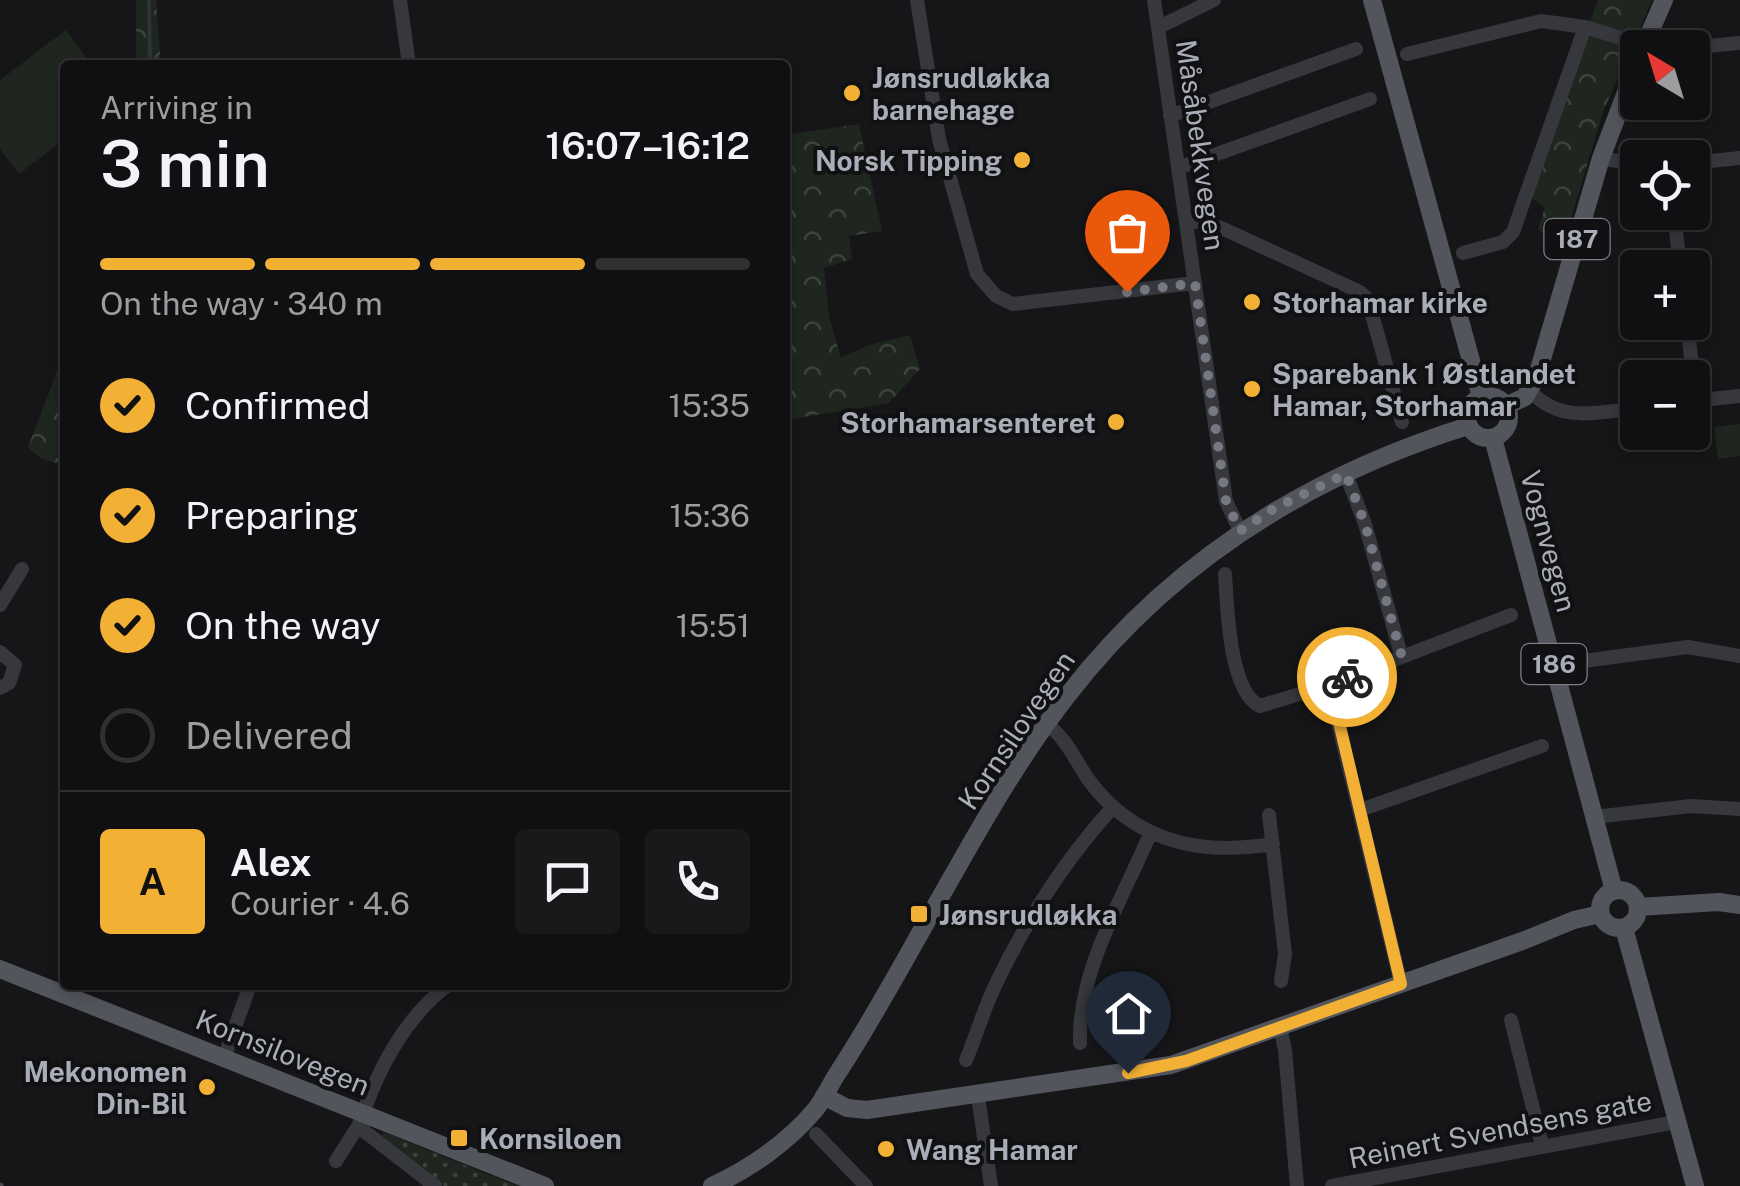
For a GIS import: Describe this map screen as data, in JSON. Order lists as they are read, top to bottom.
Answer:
{
  "streets": {
    "main road": [
      "187",
      "Vognvegen",
      "186",
      "Kornsilovegen"
    ],
    "street": ["Måsåbekkvegen", "Reinert Svendsens gate"]
  },
  "crossings": [
    ["Måsåbekkvegen", "Kornsilovegen"],
    ["Vognvegen", "Kornsilovegen"]
  ],
  "places": {
    "other": [
      "Jønsrudløkka barnehage",
      "Norsk Tipping",
      "Storhamar kirke",
      "Sparebank 1 Østlandet Hamar, Storhamar",
      "Storhamarsenteret",
      "Mekonomen Din-Bil",
      "Wang Hamar"
    ],
    "transit": ["Jønsrudløkka", "Kornsiloen"]
  },
  "north": "top left",
  "page": {
    "map_buttons": ["+", "−"],
    "heading": ["3 min", "Arriving in", "16:07–16:12"],
    "panel": ["Alex", "Courier · 4.6"],
    "bar": "On the way · 340 m",
    "list": [
      ["Confirmed", "15:35"],
      ["Preparing", "15:36"],
      ["On the way", "15:51"],
      "Delivered"
    ],
    "round": "A"
  }
}
